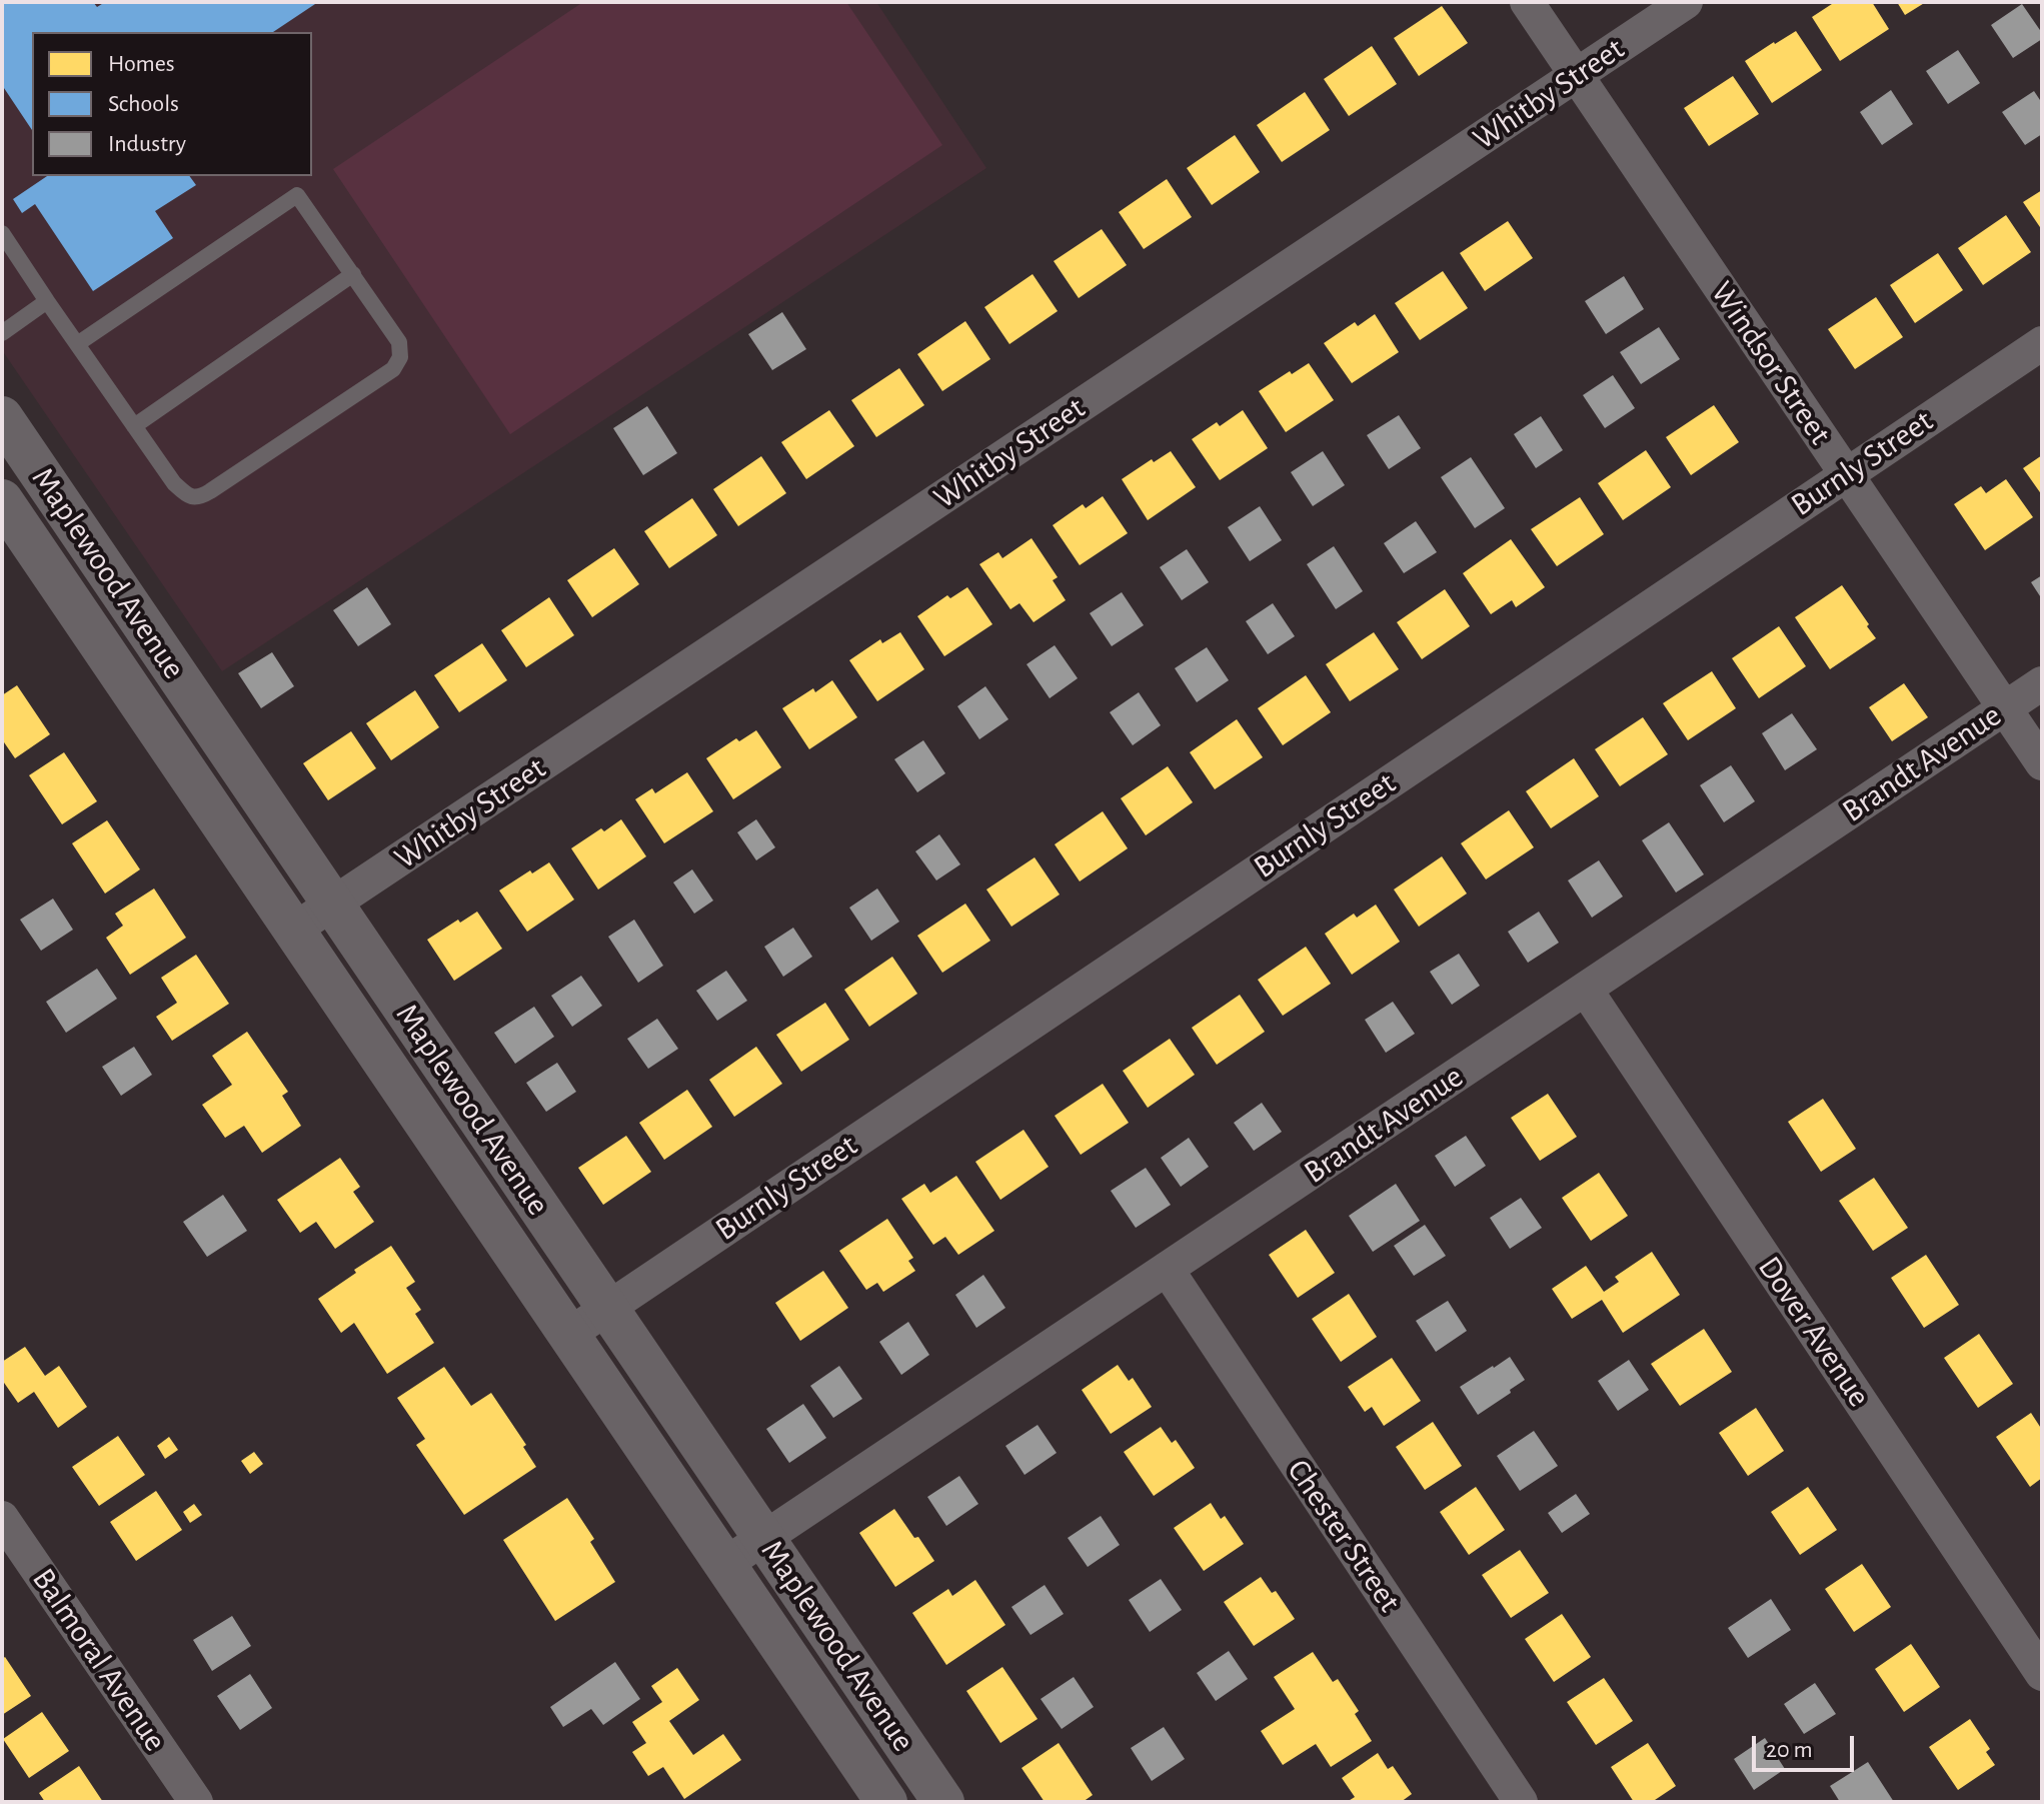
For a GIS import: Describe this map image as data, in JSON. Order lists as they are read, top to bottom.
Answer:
{
  "streets": {
    "street": [
      "Whitby Street",
      "Windsor Street",
      "Burnly Street",
      "Maplewood Avenue",
      "Brandt Avenue",
      "Dover Avenue",
      "Chester Street",
      "Balmoral Avenue"
    ]
  },
  "crossings": [
    ["Whitby Street", "Windsor Street"],
    ["Whitby Street", "Maplewood Avenue"],
    ["Windsor Street", "Burnly Street"],
    ["Windsor Street", "Brandt Avenue"],
    ["Burnly Street", "Maplewood Avenue"],
    ["Maplewood Avenue", "Brandt Avenue"],
    ["Brandt Avenue", "Dover Avenue"],
    ["Brandt Avenue", "Chester Street"]
  ],
  "legend": ["Homes", "Schools", "Industry"],
  "scale_bar": "20 m"
}
